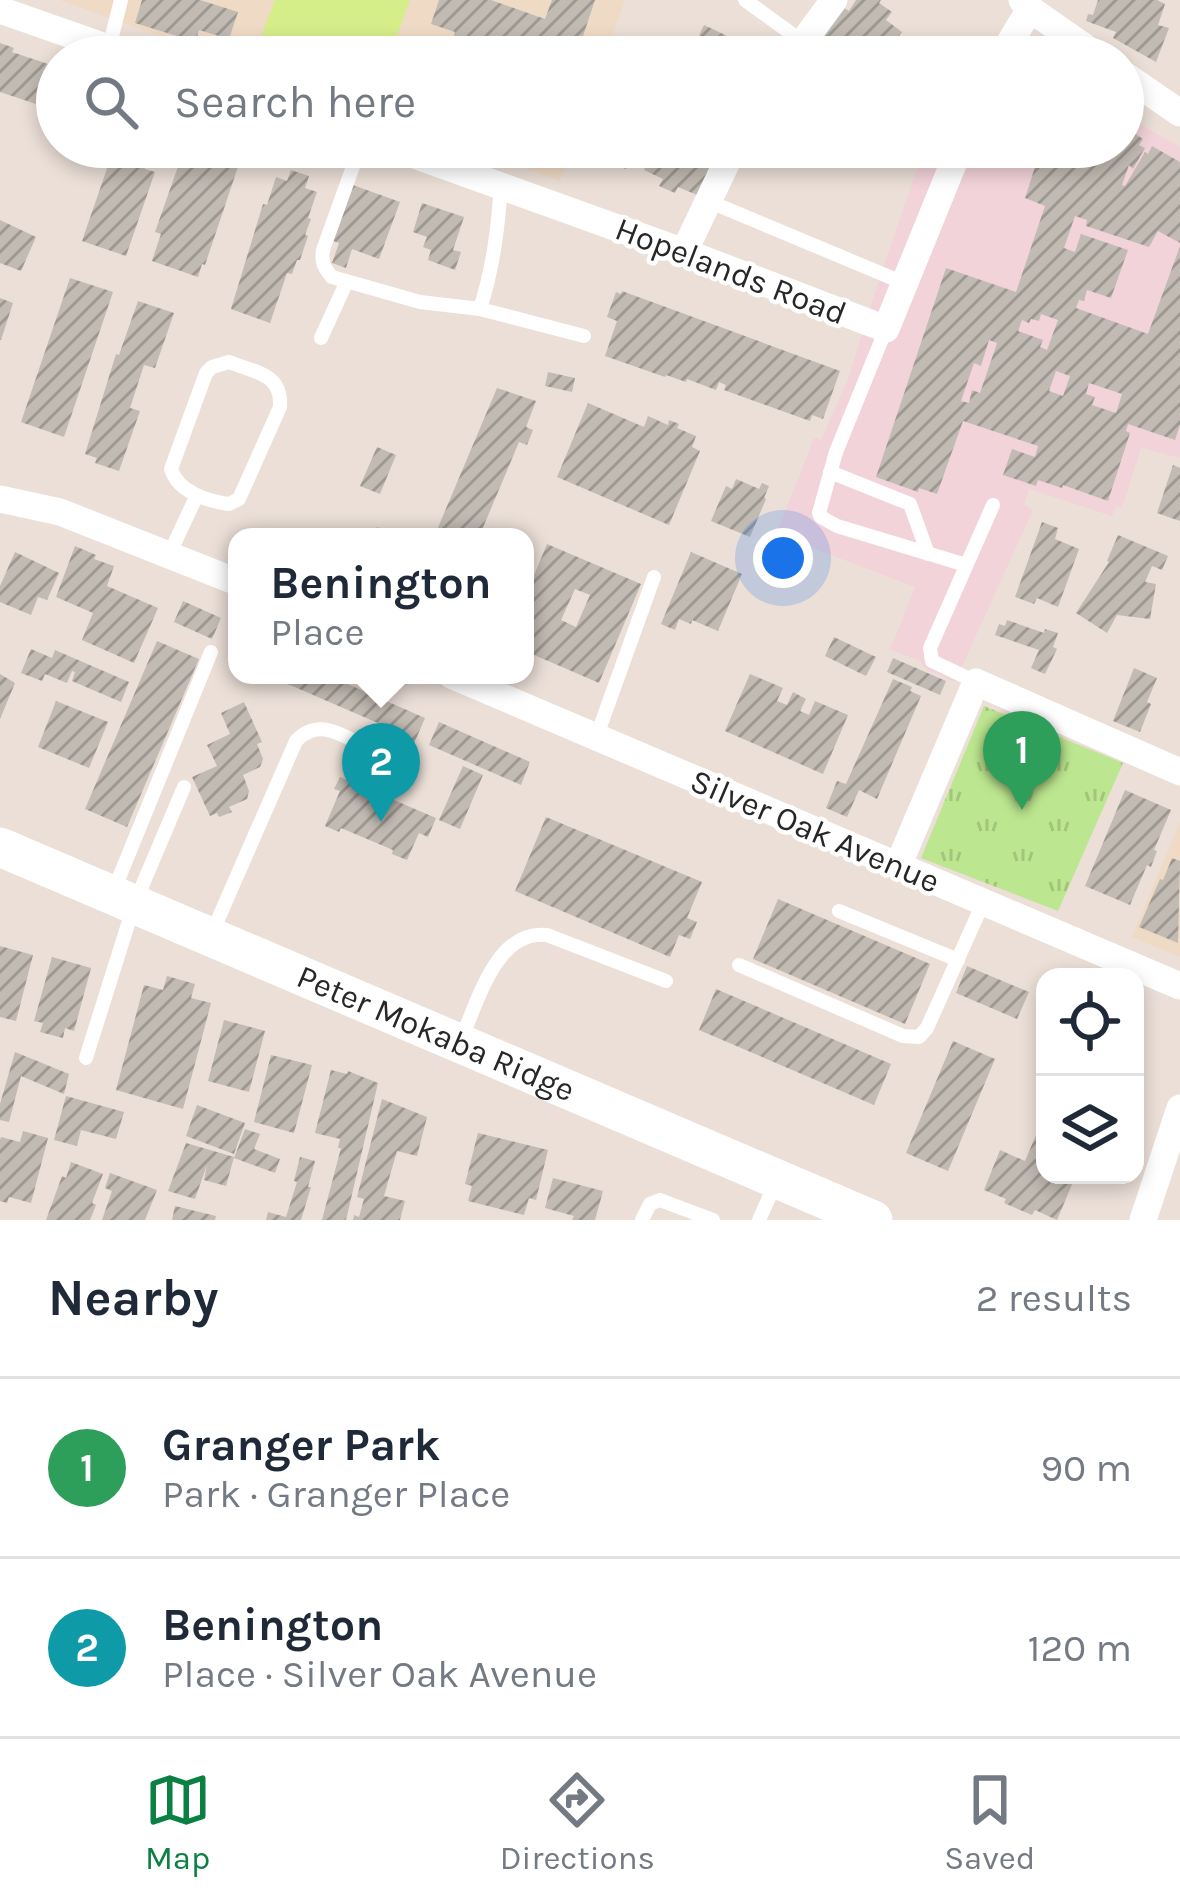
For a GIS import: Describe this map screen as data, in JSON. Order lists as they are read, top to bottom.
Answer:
{
  "streets": {
    "street": ["Hopelands Road", "Silver Oak Avenue", "Peter Mokaba Ridge"]
  },
  "page": {
    "search": "Search here",
    "popup": ["Benington", "Place"],
    "pins": ["1", "2"],
    "heading": ["Nearby", "2 results"],
    "list": [
      {
        "mark": "1",
        "name": "Granger Park",
        "note": "Park · Granger Place",
        "value": "90 m"
      },
      {
        "mark": "2",
        "name": "Benington",
        "note": "Place · Silver Oak Avenue",
        "value": "120 m"
      }
    ],
    "nav": ["Map", "Directions", "Saved"]
  }
}
